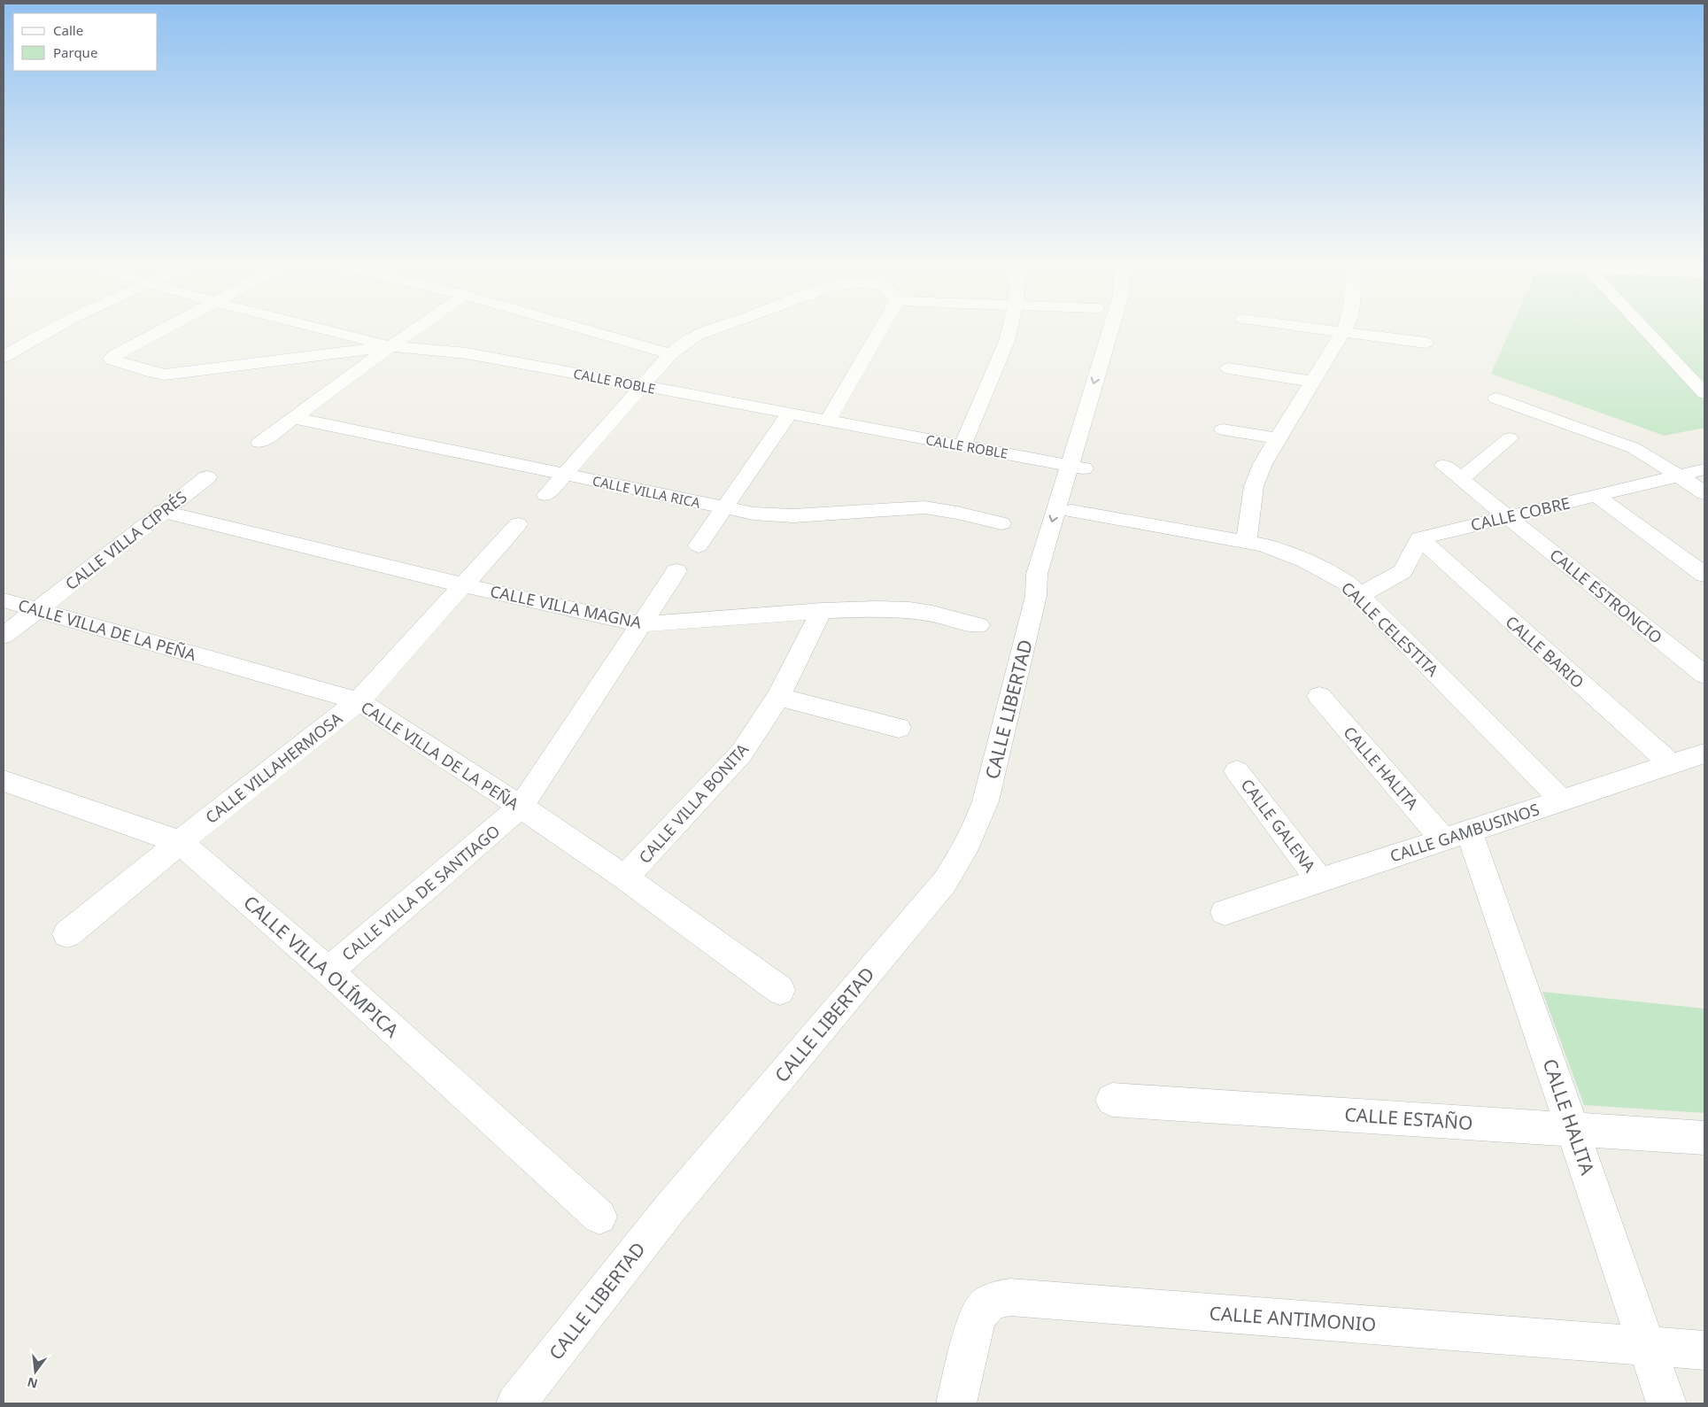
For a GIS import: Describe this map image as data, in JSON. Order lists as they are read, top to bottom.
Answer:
{
  "streets": {
    "street": [
      "CALLE ROBLE",
      "CALLE VILLA RICA",
      "CALLE COBRE",
      "CALLE VILLA CIPRÉS",
      "CALLE ESTRONCIO",
      "CALLE VILLA MAGNA",
      "CALLE CELESTITA",
      "CALLE VILLA DE LA PEÑA",
      "CALLE BARIO",
      "CALLE LIBERTAD",
      "CALLE VILLAHERMOSA",
      "CALLE HALITA",
      "CALLE VILLA BONITA",
      "CALLE GALENA",
      "CALLE GAMBUSINOS",
      "CALLE VILLA DE SANTIAGO",
      "CALLE VILLA OLÍMPICA",
      "CALLE ESTAÑO",
      "CALLE ANTIMONIO"
    ]
  },
  "crossings": [
    ["CALLE ROBLE", "CALLE LIBERTAD"],
    ["CALLE COBRE", "CALLE ESTRONCIO"],
    ["CALLE COBRE", "CALLE BARIO"],
    ["CALLE VILLA CIPRÉS", "CALLE VILLA MAGNA"],
    ["CALLE VILLA CIPRÉS", "CALLE VILLA DE LA PEÑA"],
    ["CALLE VILLA MAGNA", "CALLE VILLAHERMOSA"],
    ["CALLE VILLA MAGNA", "CALLE VILLA BONITA"],
    ["CALLE VILLA MAGNA", "CALLE VILLA DE SANTIAGO"],
    ["CALLE CELESTITA", "CALLE LIBERTAD"],
    ["CALLE CELESTITA", "CALLE GAMBUSINOS"],
    ["CALLE VILLA DE LA PEÑA", "CALLE VILLAHERMOSA"],
    ["CALLE VILLA DE LA PEÑA", "CALLE VILLA BONITA"],
    ["CALLE VILLA DE LA PEÑA", "CALLE VILLA DE SANTIAGO"],
    ["CALLE BARIO", "CALLE GAMBUSINOS"],
    ["CALLE VILLAHERMOSA", "CALLE VILLA OLÍMPICA"],
    ["CALLE HALITA", "CALLE GAMBUSINOS"],
    ["CALLE HALITA", "CALLE ESTAÑO"],
    ["CALLE HALITA", "CALLE ANTIMONIO"],
    ["CALLE GALENA", "CALLE GAMBUSINOS"],
    ["CALLE VILLA DE SANTIAGO", "CALLE VILLA OLÍMPICA"]
  ],
  "legend": ["Calle", "Parque"],
  "north": "bottom"
}
